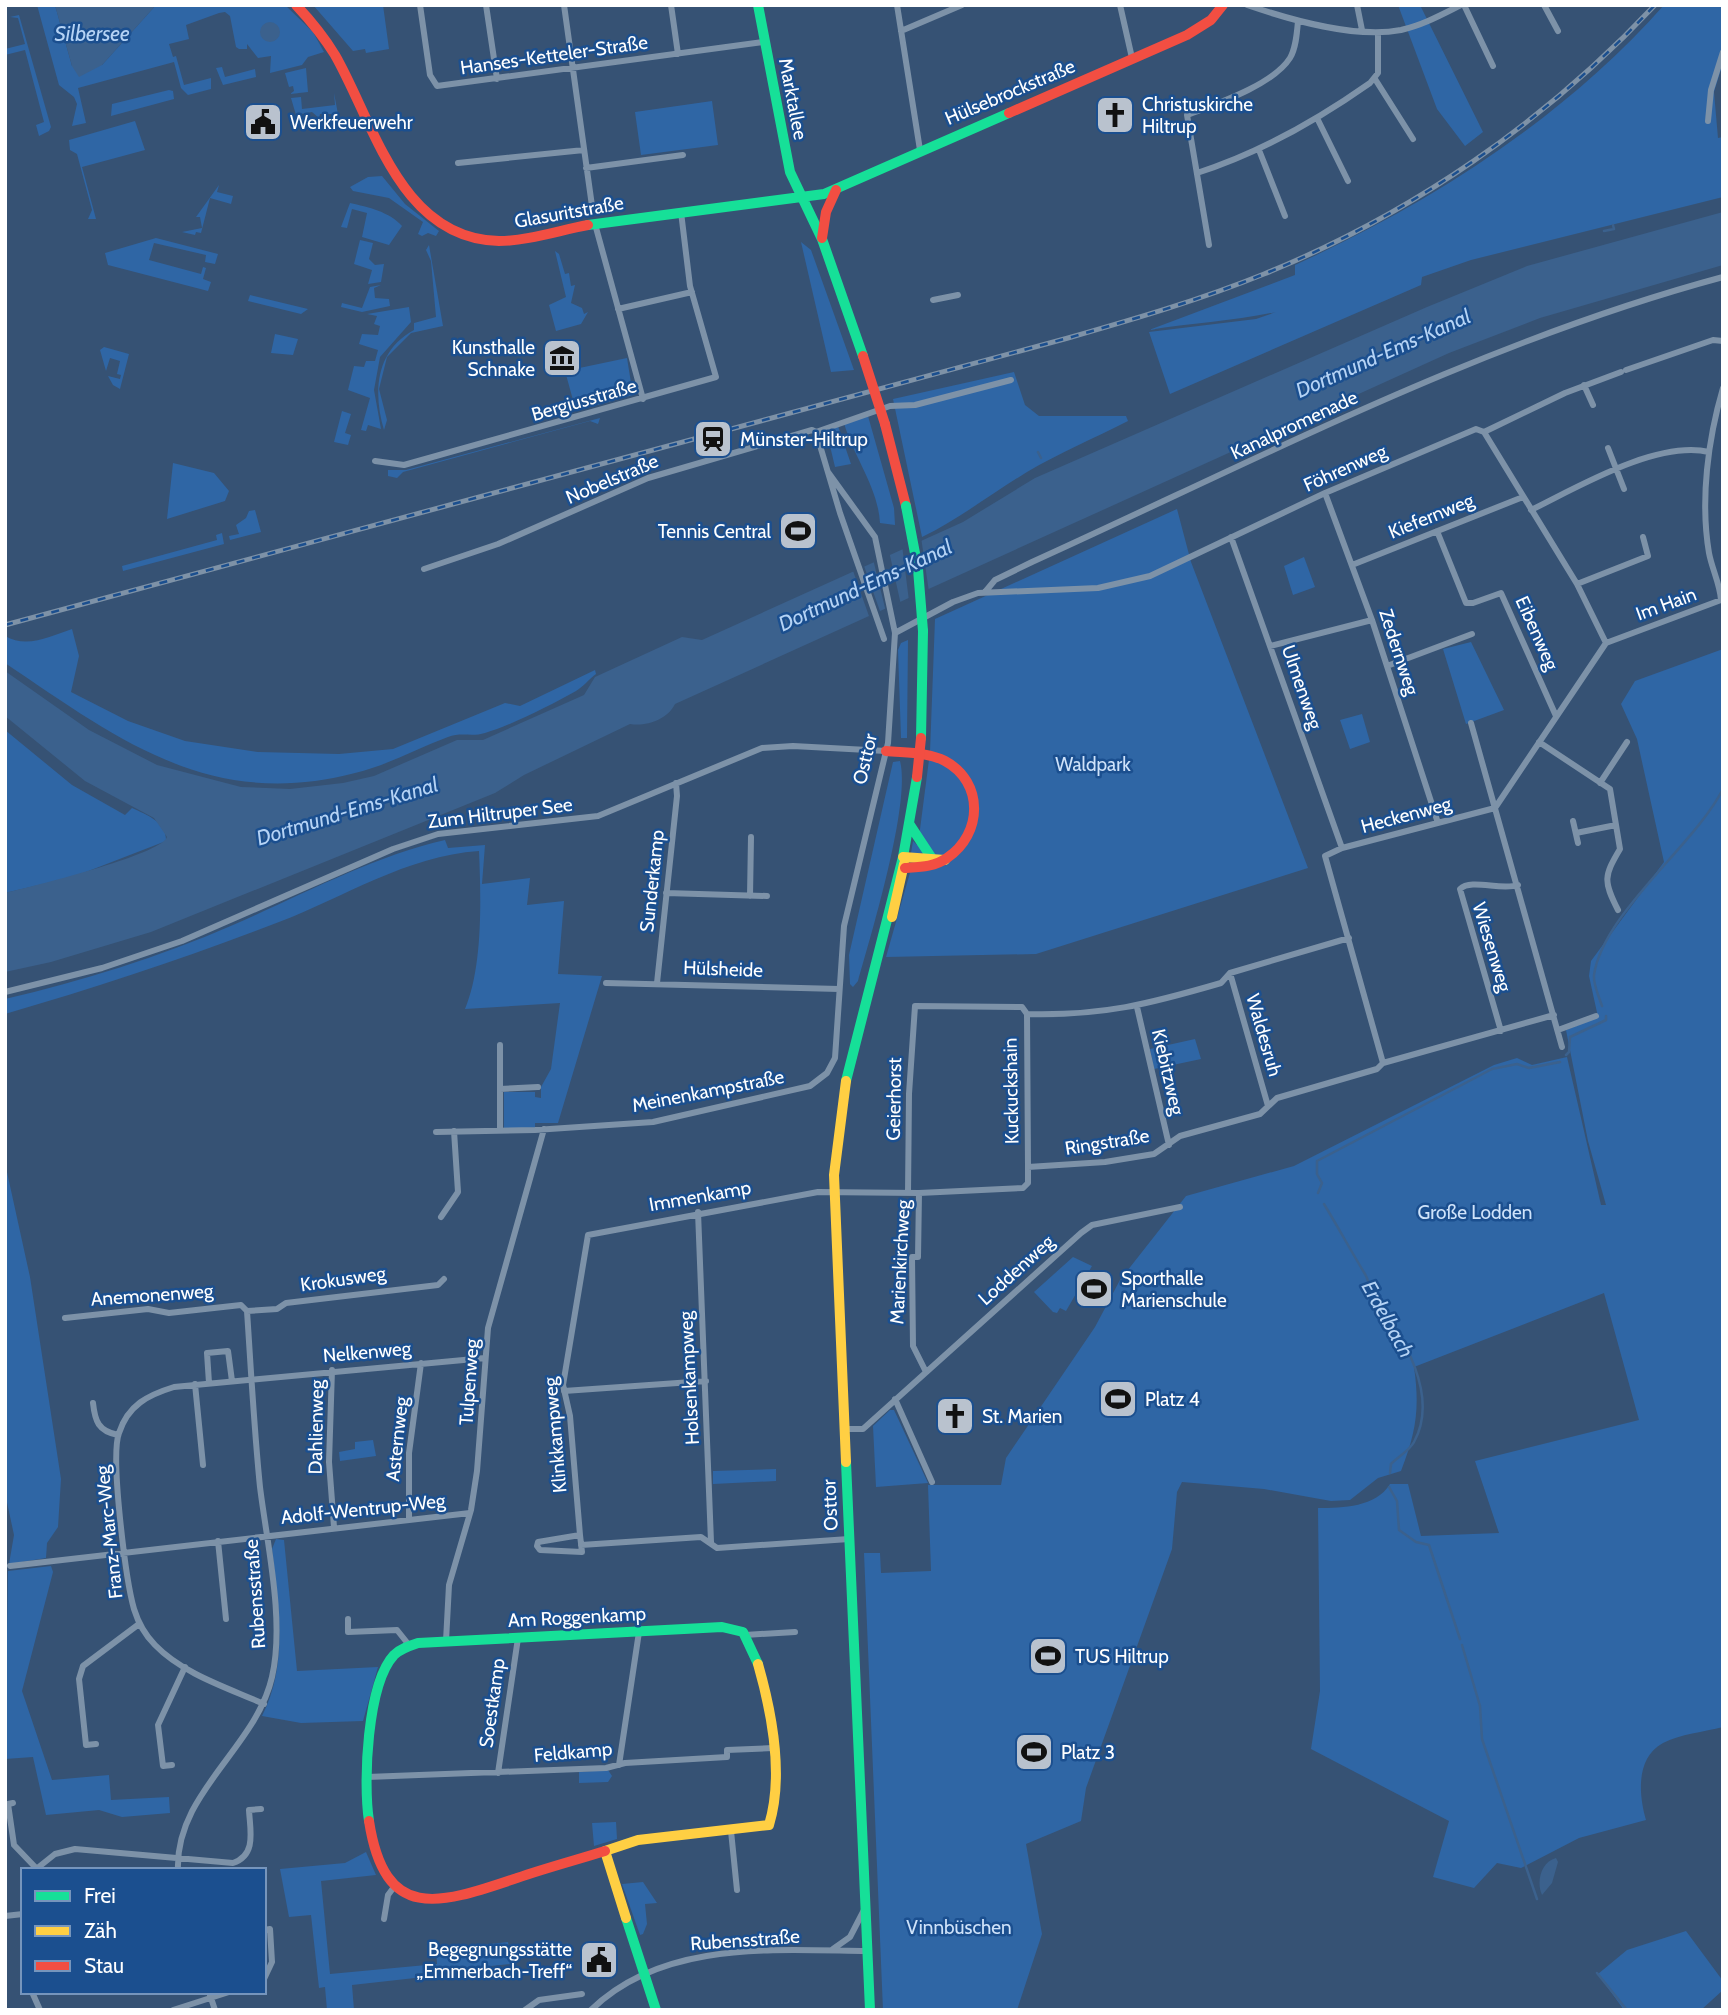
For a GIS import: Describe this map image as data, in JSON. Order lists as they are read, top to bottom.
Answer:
{
  "streets": {
    "main road": [
      "Hülsebrockstraße",
      "Marktallee",
      "Glasuritstraße",
      "Osttor",
      "Am Roggenkamp"
    ],
    "street": [
      "Hanses-Ketteler-Straße",
      "Bergiusstraße",
      "Kanalpromenade",
      "Föhrenweg",
      "Nobelstraße",
      "Kiefernweg",
      "Im Hain",
      "Eibenweg",
      "Zedernweg",
      "Ulmenweg",
      "Zum Hiltruper See",
      "Heckenweg",
      "Sunderkamp",
      "Wiesenweg",
      "Hülsheide",
      "Waldesruh",
      "Kiebitzweg",
      "Meinenkampstraße",
      "Kuckuckshain",
      "Geierhorst",
      "Ringstraße",
      "Immenkamp",
      "Marienkirchweg",
      "Loddenweg",
      "Krokusweg",
      "Anemonenweg",
      "Nelkenweg",
      "Holsenkampweg",
      "Tulpenweg",
      "Dahlienweg",
      "Klinkkampweg",
      "Asternweg",
      "Adolf-Wentrup-Weg",
      "Franz-Marc-Weg",
      "Rubensstraße",
      "Soestkamp",
      "Feldkamp"
    ]
  },
  "crossings": [
    ["Hanses-Ketteler-Straße", "Marktallee"],
    ["Hülsebrockstraße", "Marktallee"],
    ["Hülsebrockstraße", "Glasuritstraße"],
    ["Hülsebrockstraße", "Osttor"],
    ["Marktallee", "Glasuritstraße"],
    ["Marktallee", "Osttor"],
    ["Glasuritstraße", "Bergiusstraße"],
    ["Glasuritstraße", "Osttor"],
    ["Kanalpromenade", "Föhrenweg"],
    ["Kanalpromenade", "Osttor"],
    ["Föhrenweg", "Zedernweg"],
    ["Föhrenweg", "Ulmenweg"],
    ["Nobelstraße", "Osttor"],
    ["Kiefernweg", "Eibenweg"],
    ["Kiefernweg", "Zedernweg"],
    ["Zedernweg", "Heckenweg"],
    ["Ulmenweg", "Heckenweg"],
    ["Osttor", "Zum Hiltruper See"],
    ["Osttor", "Hülsheide"],
    ["Osttor", "Meinenkampstraße"],
    ["Osttor", "Immenkamp"],
    ["Osttor", "Loddenweg"],
    ["Osttor", "Rubensstraße"],
    ["Zum Hiltruper See", "Sunderkamp"],
    ["Sunderkamp", "Hülsheide"],
    ["Wiesenweg", "Ringstraße"],
    ["Waldesruh", "Ringstraße"],
    ["Kiebitzweg", "Ringstraße"],
    ["Meinenkampstraße", "Tulpenweg"],
    ["Kuckuckshain", "Geierhorst"],
    ["Kuckuckshain", "Ringstraße"],
    ["Immenkamp", "Holsenkampweg"],
    ["Immenkamp", "Klinkkampweg"],
    ["Marienkirchweg", "Loddenweg"],
    ["Krokusweg", "Anemonenweg"],
    ["Krokusweg", "Rubensstraße"],
    ["Anemonenweg", "Rubensstraße"],
    ["Nelkenweg", "Tulpenweg"],
    ["Nelkenweg", "Dahlienweg"],
    ["Nelkenweg", "Asternweg"],
    ["Nelkenweg", "Franz-Marc-Weg"],
    ["Nelkenweg", "Rubensstraße"],
    ["Tulpenweg", "Adolf-Wentrup-Weg"],
    ["Tulpenweg", "Am Roggenkamp"],
    ["Dahlienweg", "Adolf-Wentrup-Weg"],
    ["Asternweg", "Adolf-Wentrup-Weg"],
    ["Adolf-Wentrup-Weg", "Franz-Marc-Weg"],
    ["Adolf-Wentrup-Weg", "Rubensstraße"],
    ["Franz-Marc-Weg", "Rubensstraße"],
    ["Am Roggenkamp", "Soestkamp"],
    ["Soestkamp", "Feldkamp"]
  ],
  "water": ["Silbersee", "Dortmund-Ems-Kanal", "Erdelbach"],
  "parks": ["Waldpark", "Große Lodden", "Vinnbüschen"],
  "places": {
    "church": ["Christuskirche Hiltrup", "St. Marien"],
    "public building": ["Werkfeuerwehr", "Begegnungsstätte „Emmerbach-Treff“"],
    "museum": ["Kunsthalle Schnake"],
    "station": ["Münster-Hiltrup"],
    "sports": [
      "Tennis Central",
      "Sporthalle Marienschule",
      "Platz 4",
      "TUS Hiltrup",
      "Platz 3"
    ]
  },
  "legend": ["Frei", "Zäh", "Stau"]
}
